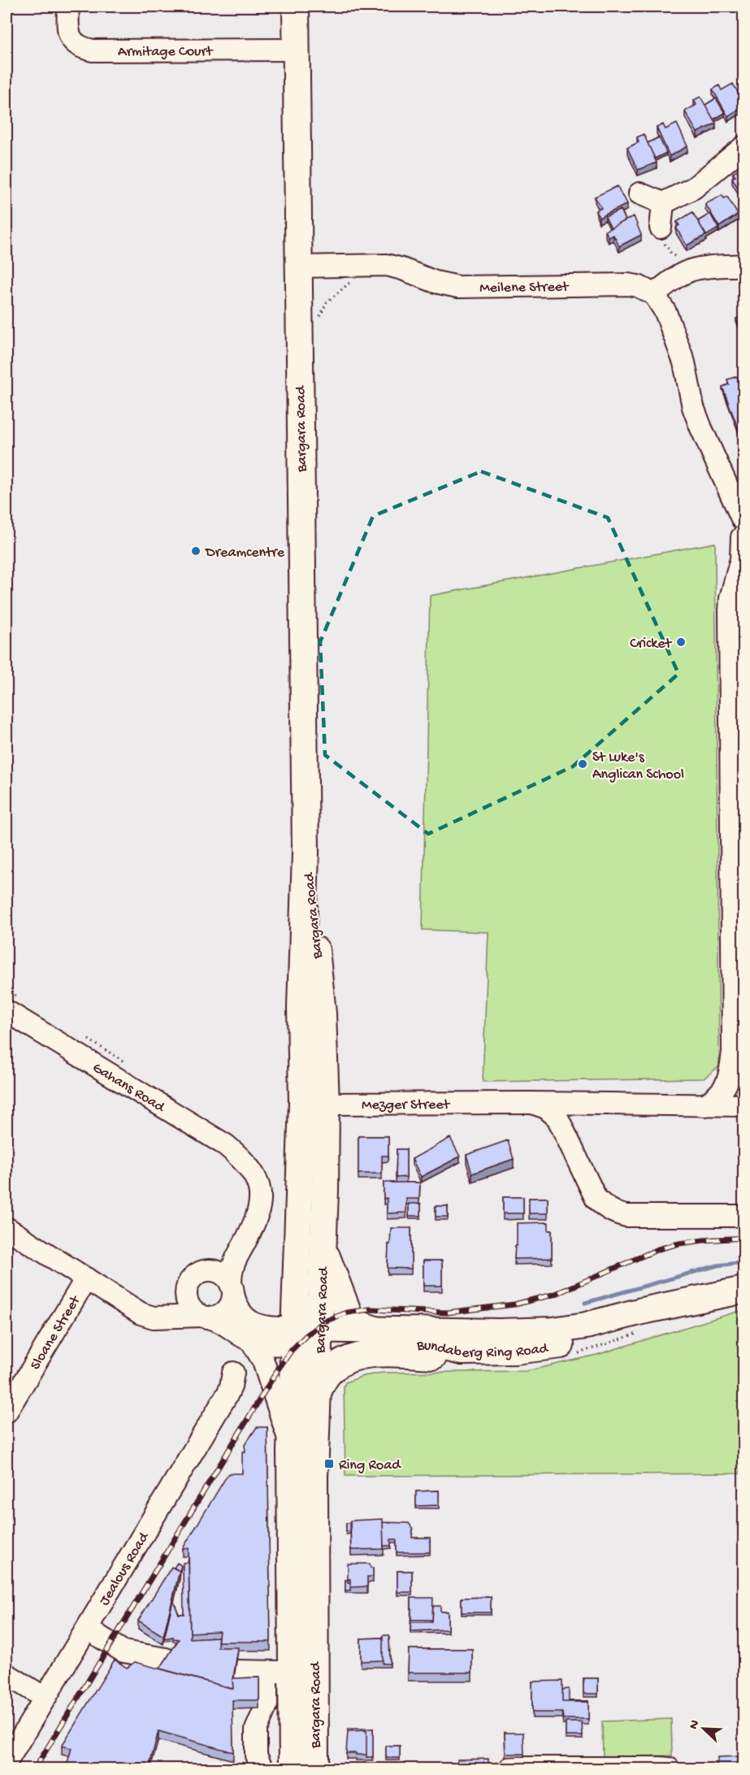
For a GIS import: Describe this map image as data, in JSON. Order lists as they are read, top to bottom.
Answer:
{
  "streets": {
    "main road": ["Bargara Road", "Bundaberg Ring Road"],
    "street": [
      "Armitage Court",
      "Meilene Street",
      "Gahans Road",
      "Mezger Street",
      "Sloane Street",
      "Jealous Road"
    ]
  },
  "crossings": [
    ["Armitage Court", "Bargara Road"],
    ["Meilene Street", "Bargara Road"],
    ["Bargara Road", "Mezger Street"],
    ["Bargara Road", "Bundaberg Ring Road"]
  ],
  "places": {
    "other": ["Dreamcentre", "Cricket", "St Luke's Anglican School"],
    "transit": ["Ring Road"]
  },
  "north": "top left"
}
